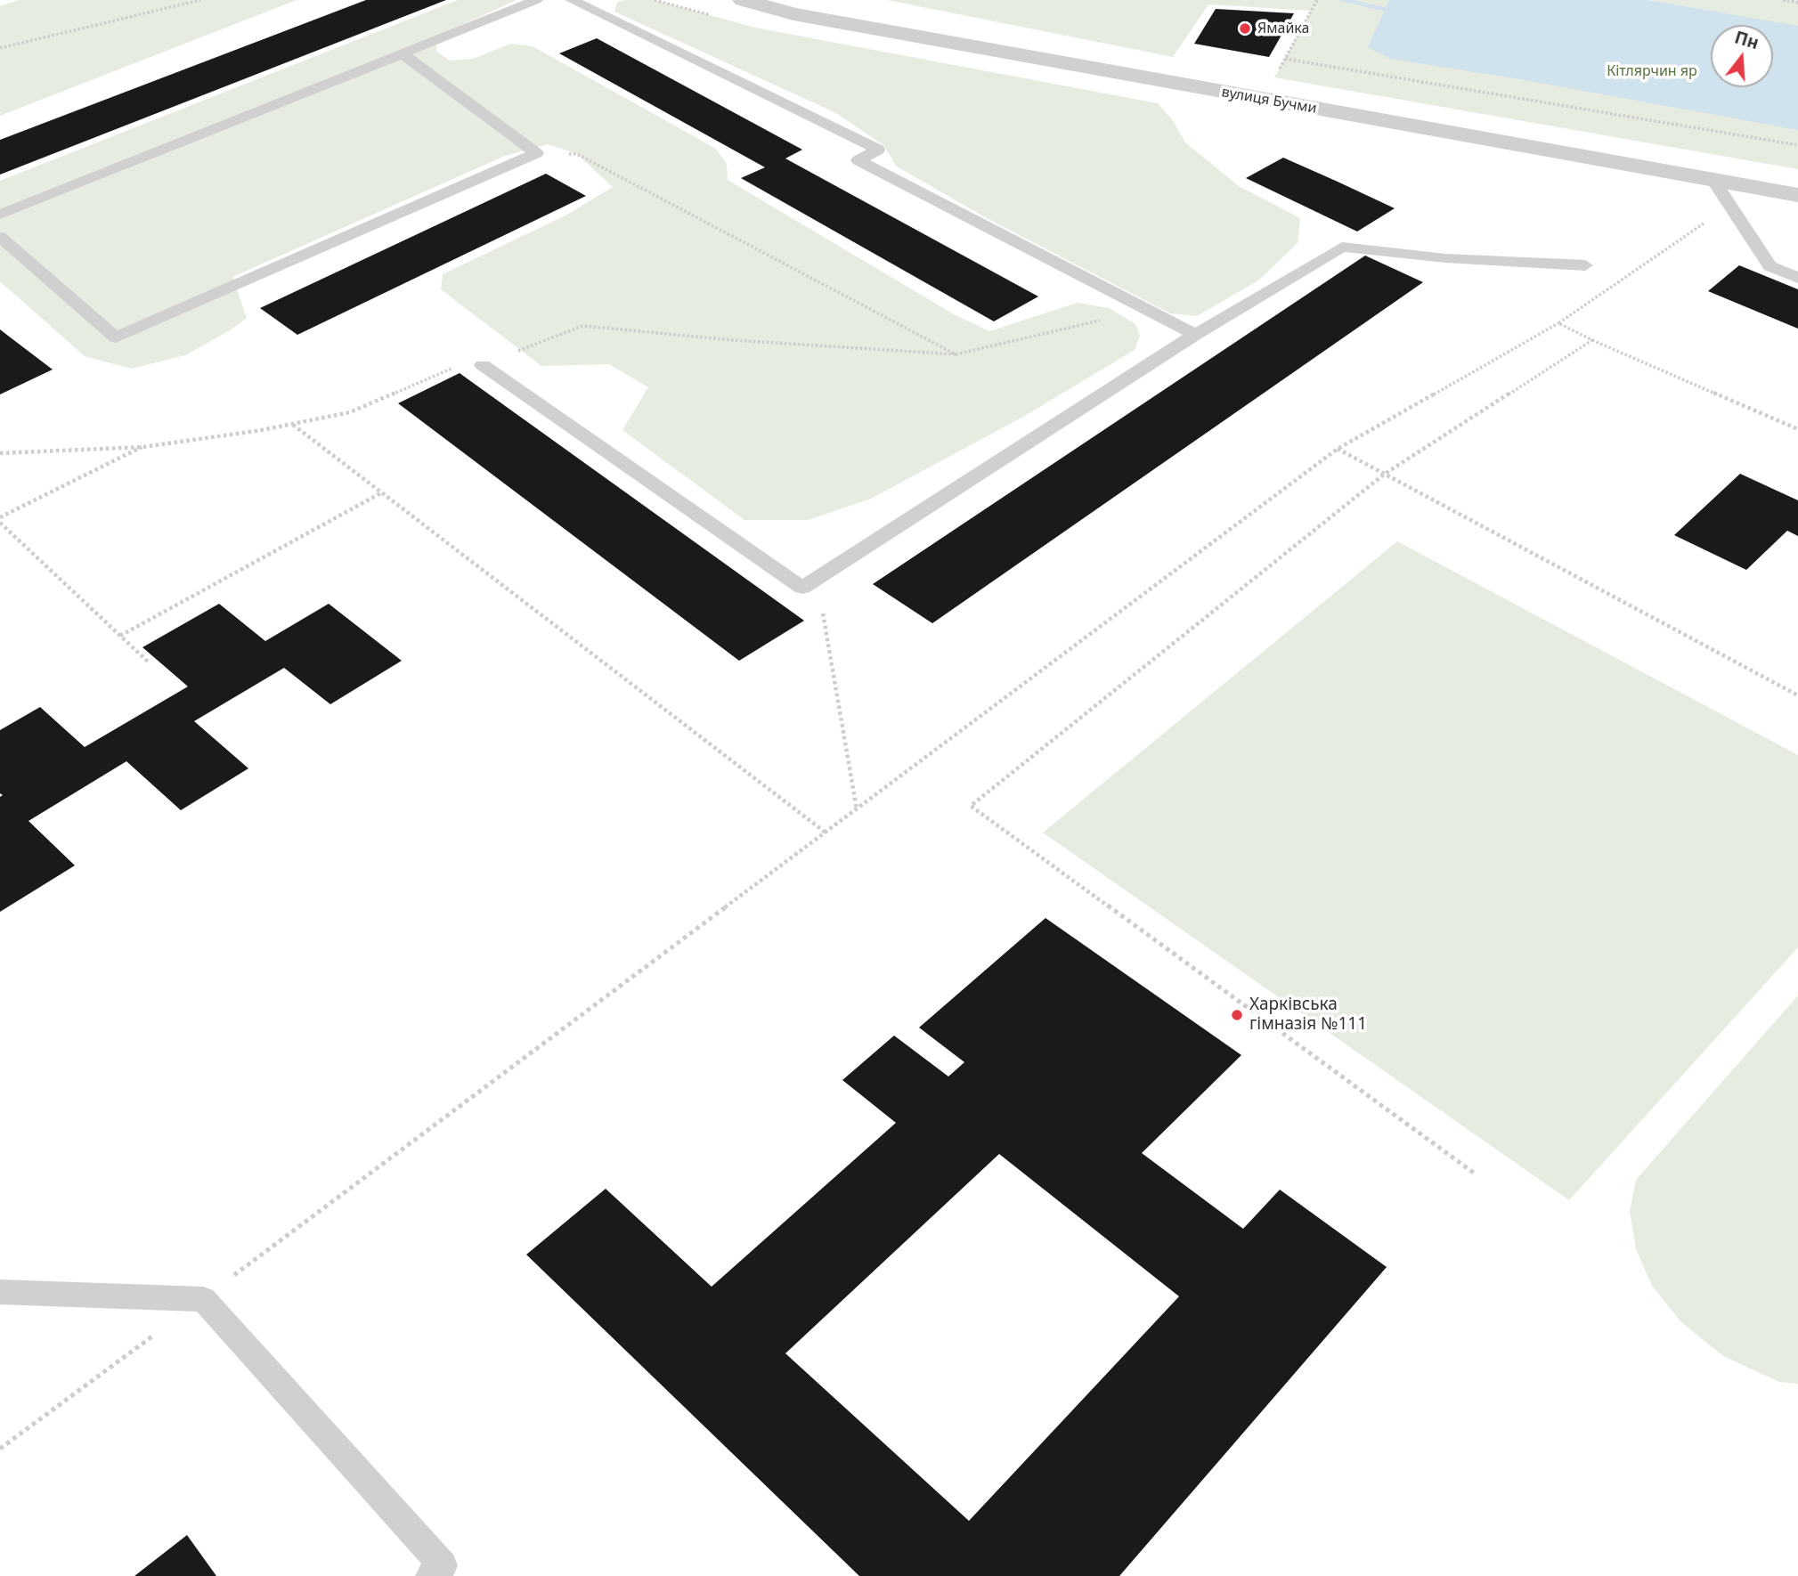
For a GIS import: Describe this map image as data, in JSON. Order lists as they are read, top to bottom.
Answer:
{
  "streets": {
    "street": ["вулиця Бучми"]
  },
  "parks": ["Кітлярчин яр"],
  "places": ["Ямайка", "Харківська гімназія №111"],
  "north": "top"
}
